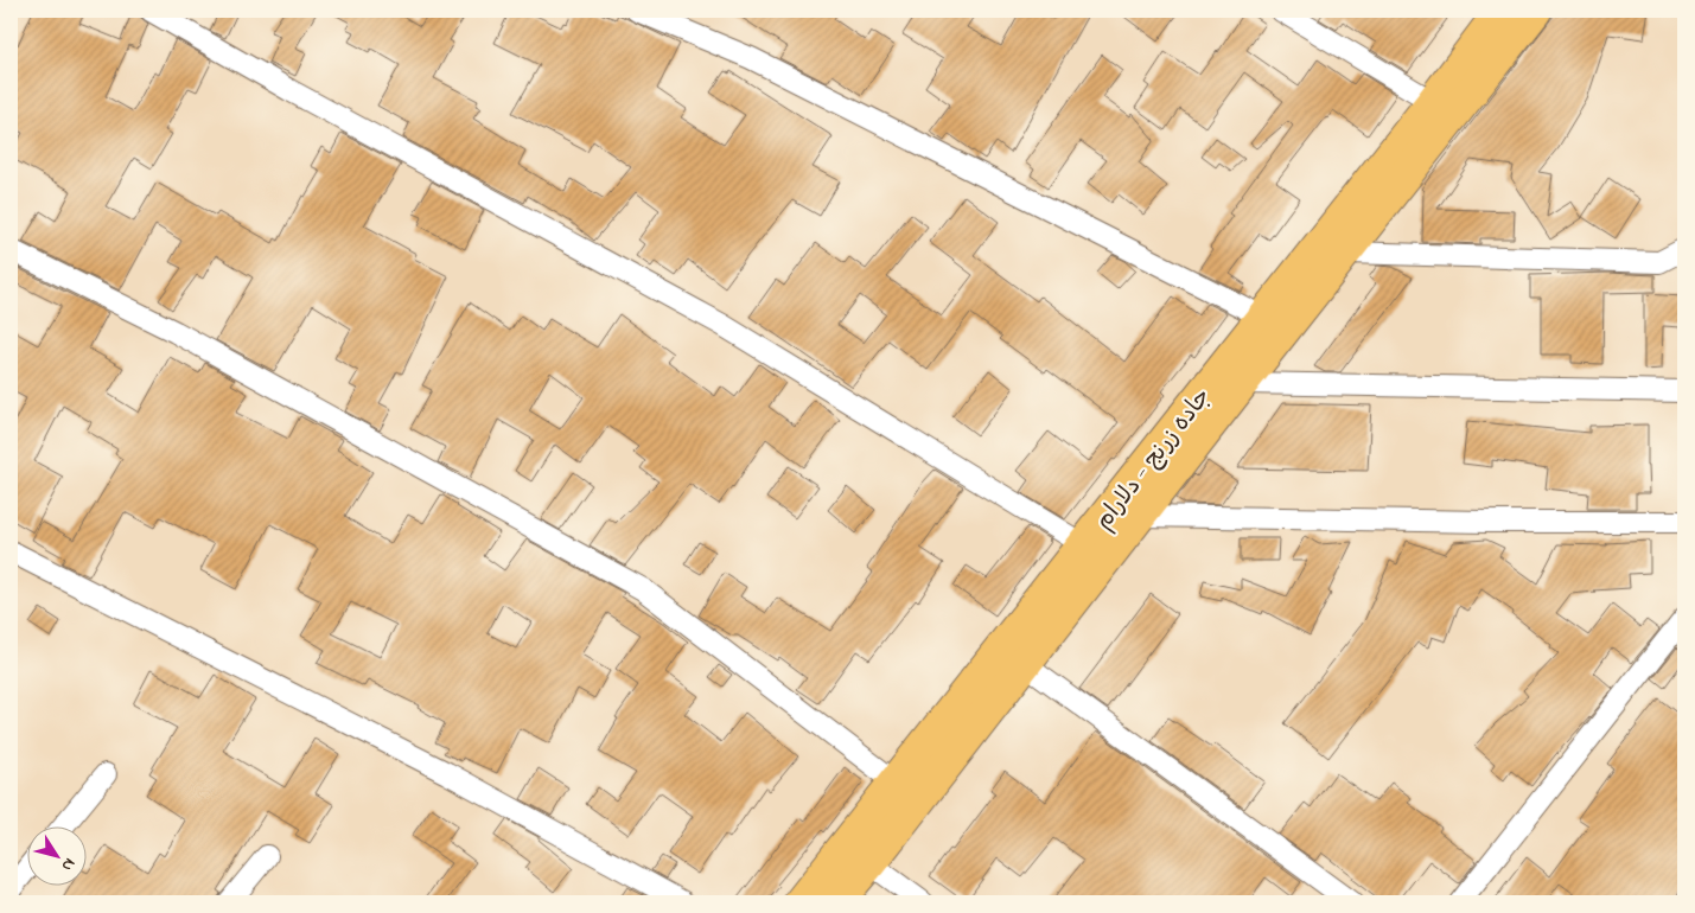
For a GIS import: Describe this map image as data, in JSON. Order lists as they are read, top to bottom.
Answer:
{
  "streets": {
    "highway": ["جاده زرنج - دلارام"]
  },
  "north": "bottom right"
}
